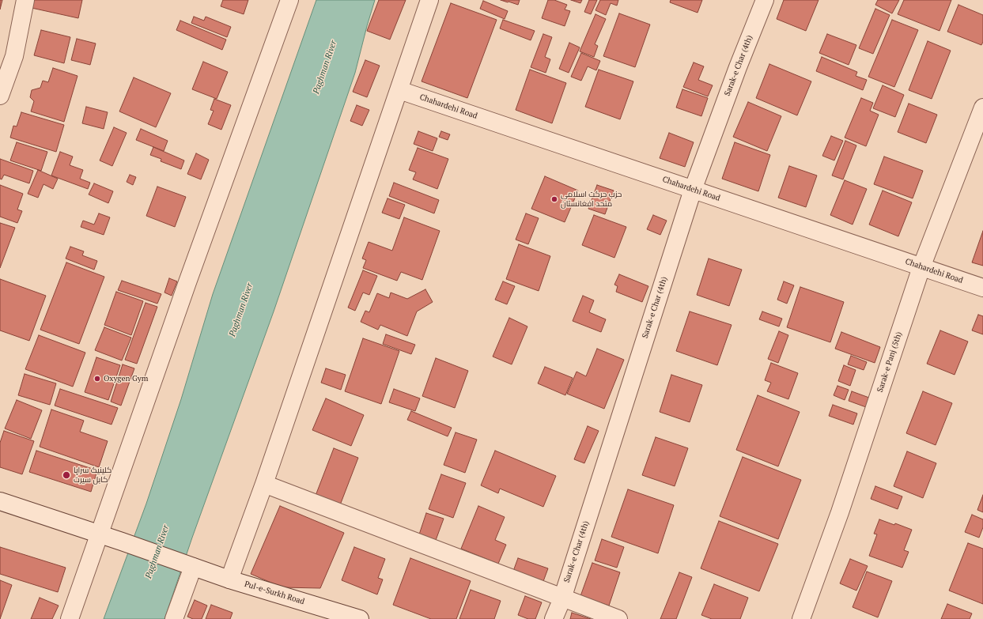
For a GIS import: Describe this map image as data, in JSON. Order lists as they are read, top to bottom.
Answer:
{
  "streets": {
    "street": [
      "Sarak-e Char (4th)",
      "Chahardehi Road",
      "Sarak-e Panj (5th)",
      "Pul-e-Surkh Road"
    ]
  },
  "crossings": [
    ["Sarak-e Char (4th)", "Chahardehi Road"],
    ["Chahardehi Road", "Sarak-e Panj (5th)"]
  ],
  "water": ["Paghman River"],
  "places": ["حزب حرکت اسلامی متحد افغانستان", "Oxygen Gym", "کلینیک سراپا کابل سیرت"]
}
